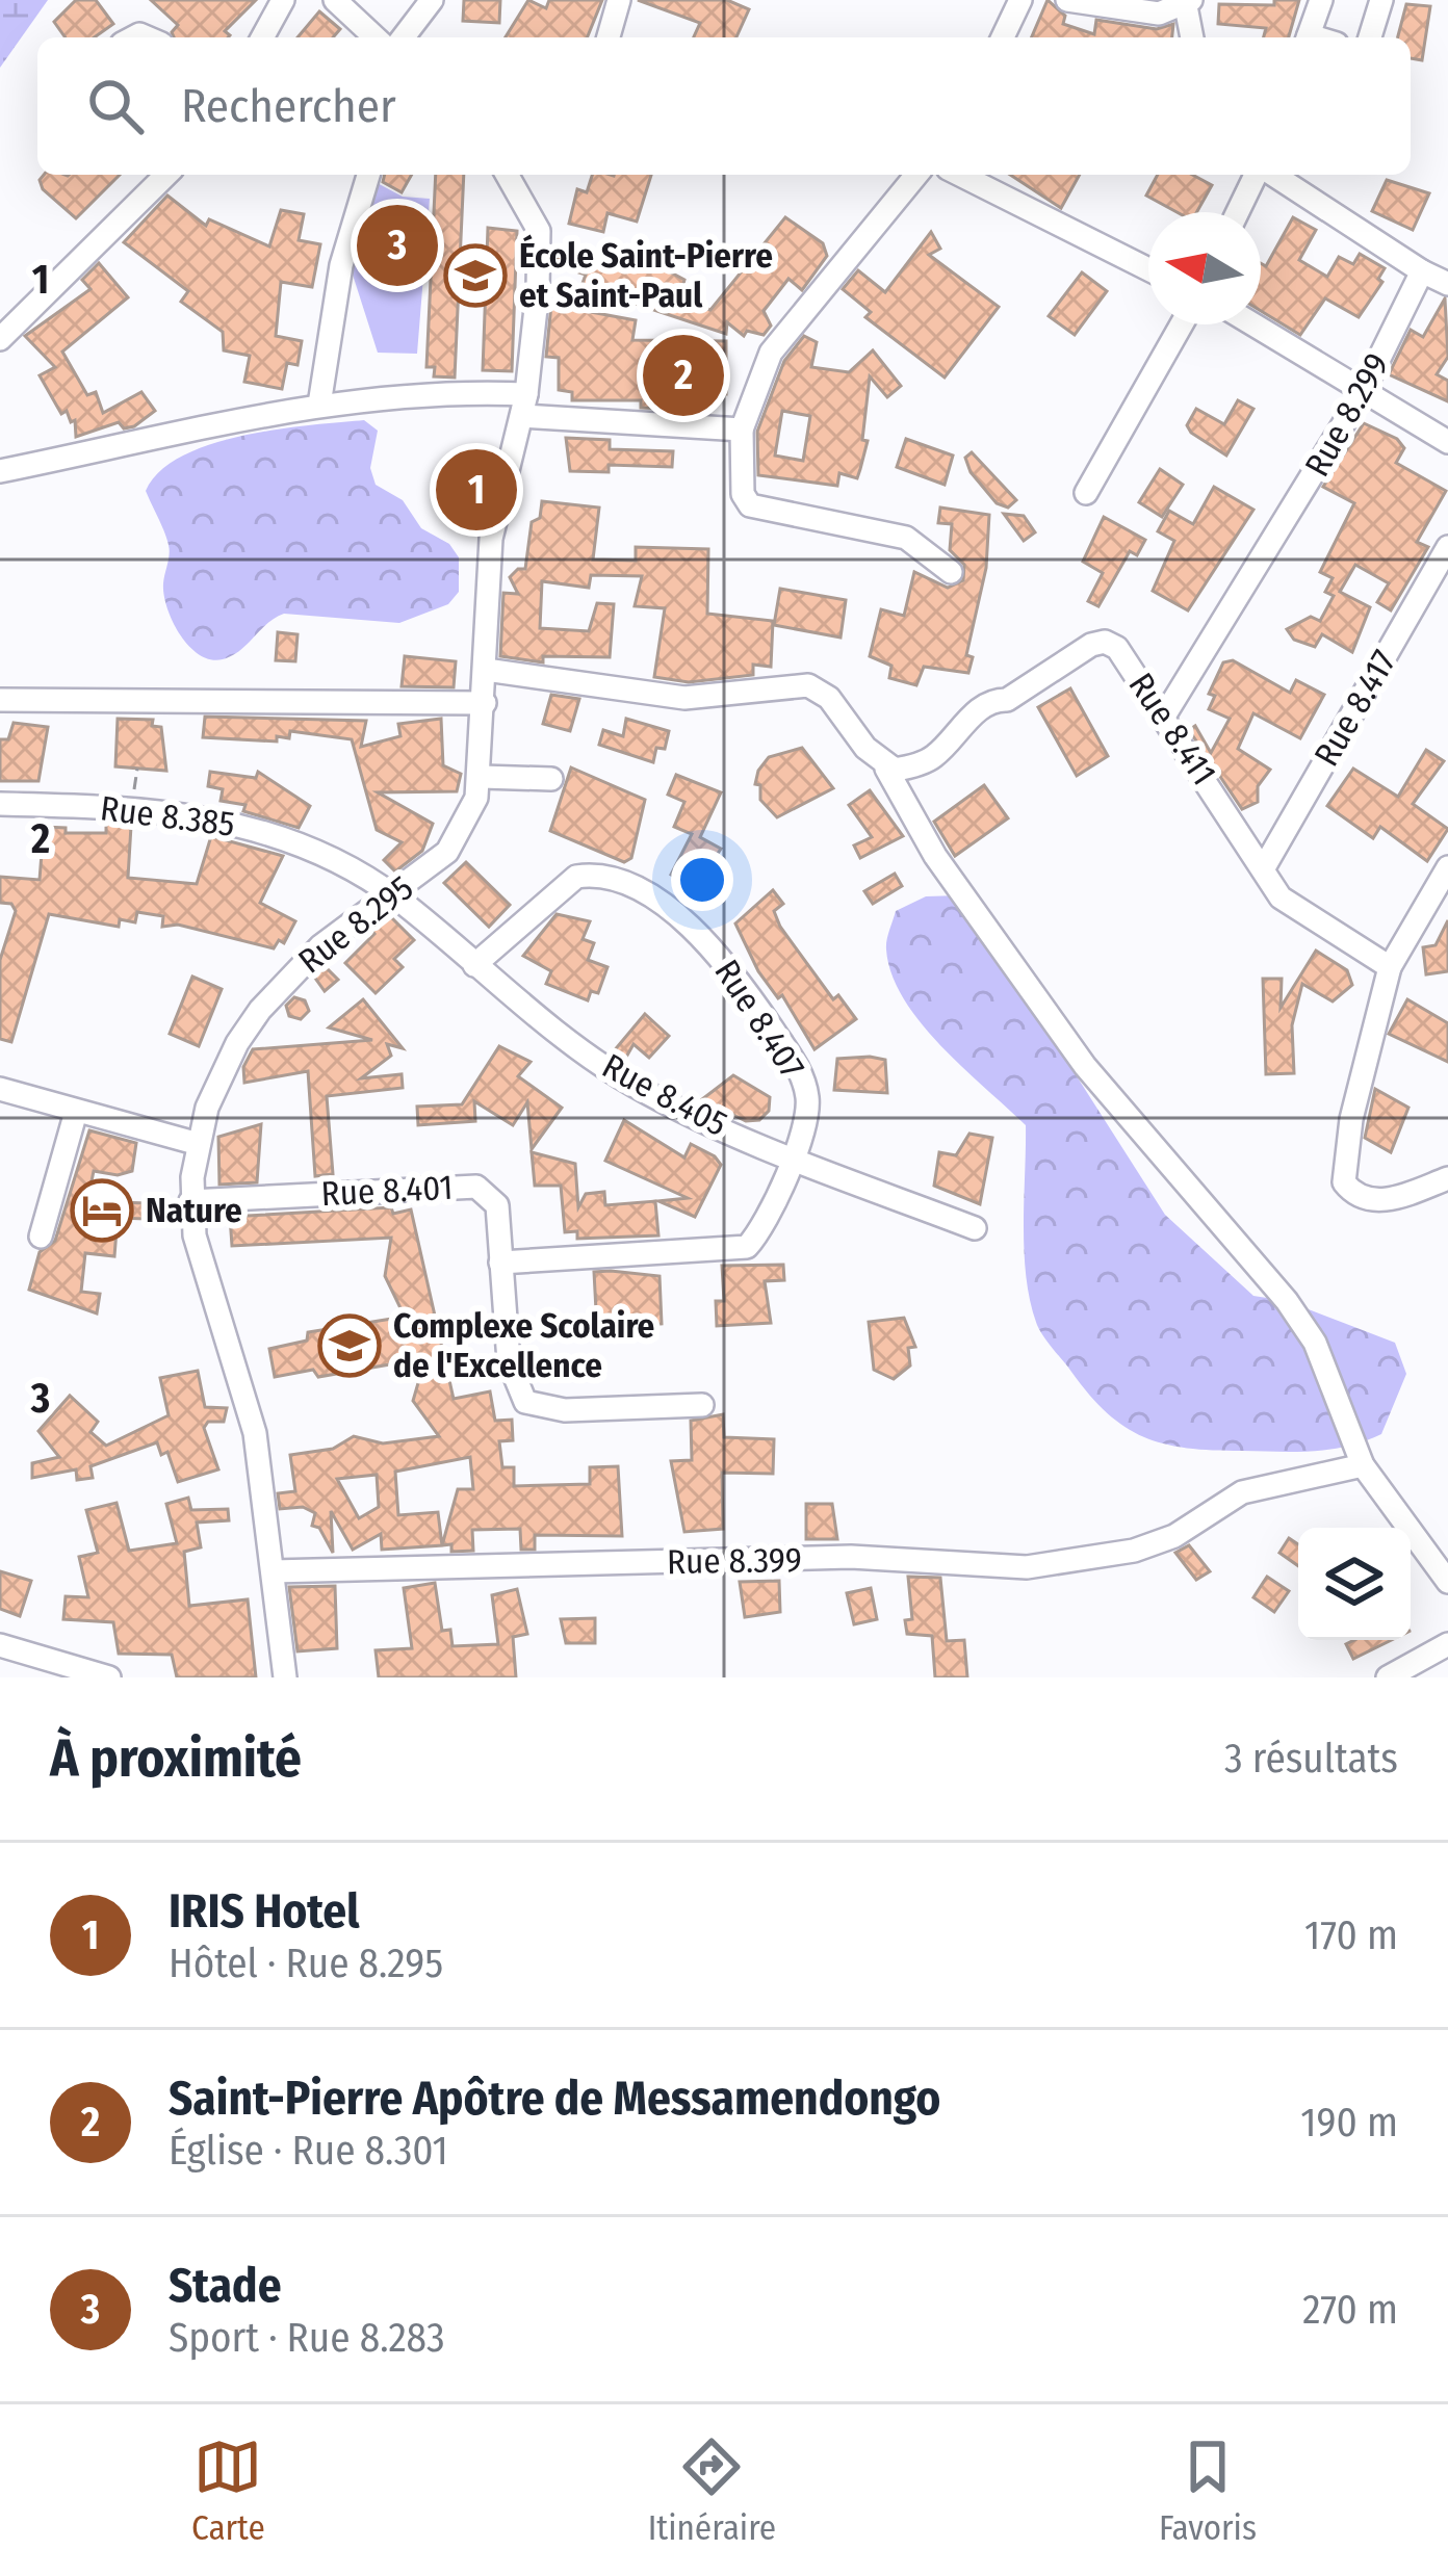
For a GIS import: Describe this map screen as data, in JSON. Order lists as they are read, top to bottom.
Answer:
{
  "streets": {
    "street": [
      "Rue 8.299",
      "Rue 8.417",
      "Rue 8.411",
      "Rue 8.385",
      "Rue 8.295",
      "Rue 8.407",
      "Rue 8.405",
      "Rue 8.401",
      "Rue 8.399"
    ]
  },
  "crossings": [
    ["Rue 8.299", "Rue 8.411"],
    ["Rue 8.417", "Rue 8.411"],
    ["Rue 8.385", "Rue 8.295"],
    ["Rue 8.385", "Rue 8.405"],
    ["Rue 8.295", "Rue 8.405"],
    ["Rue 8.295", "Rue 8.401"],
    ["Rue 8.295", "Rue 8.399"],
    ["Rue 8.407", "Rue 8.405"]
  ],
  "places": {
    "school or university": ["École Saint-Pierre et Saint-Paul", "Complexe Scolaire de l'Excellence"],
    "hotel": ["Nature"]
  },
  "north": "left",
  "page": {
    "search": "Rechercher",
    "pins": ["3", "2", "1"],
    "heading": ["À proximité", "3 résultats"],
    "list": [
      {
        "mark": "1",
        "name": "IRIS Hotel",
        "note": "Hôtel · Rue 8.295",
        "value": "170 m"
      },
      {
        "mark": "2",
        "name": "Saint-Pierre Apôtre de Messamendongo",
        "note": "Église · Rue 8.301",
        "value": "190 m"
      },
      {
        "mark": "3",
        "name": "Stade",
        "note": "Sport · Rue 8.283",
        "value": "270 m"
      }
    ],
    "nav": ["Carte", "Itinéraire", "Favoris"]
  },
  "grid": {
    "rows": ["1", "2", "3"]
  }
}
